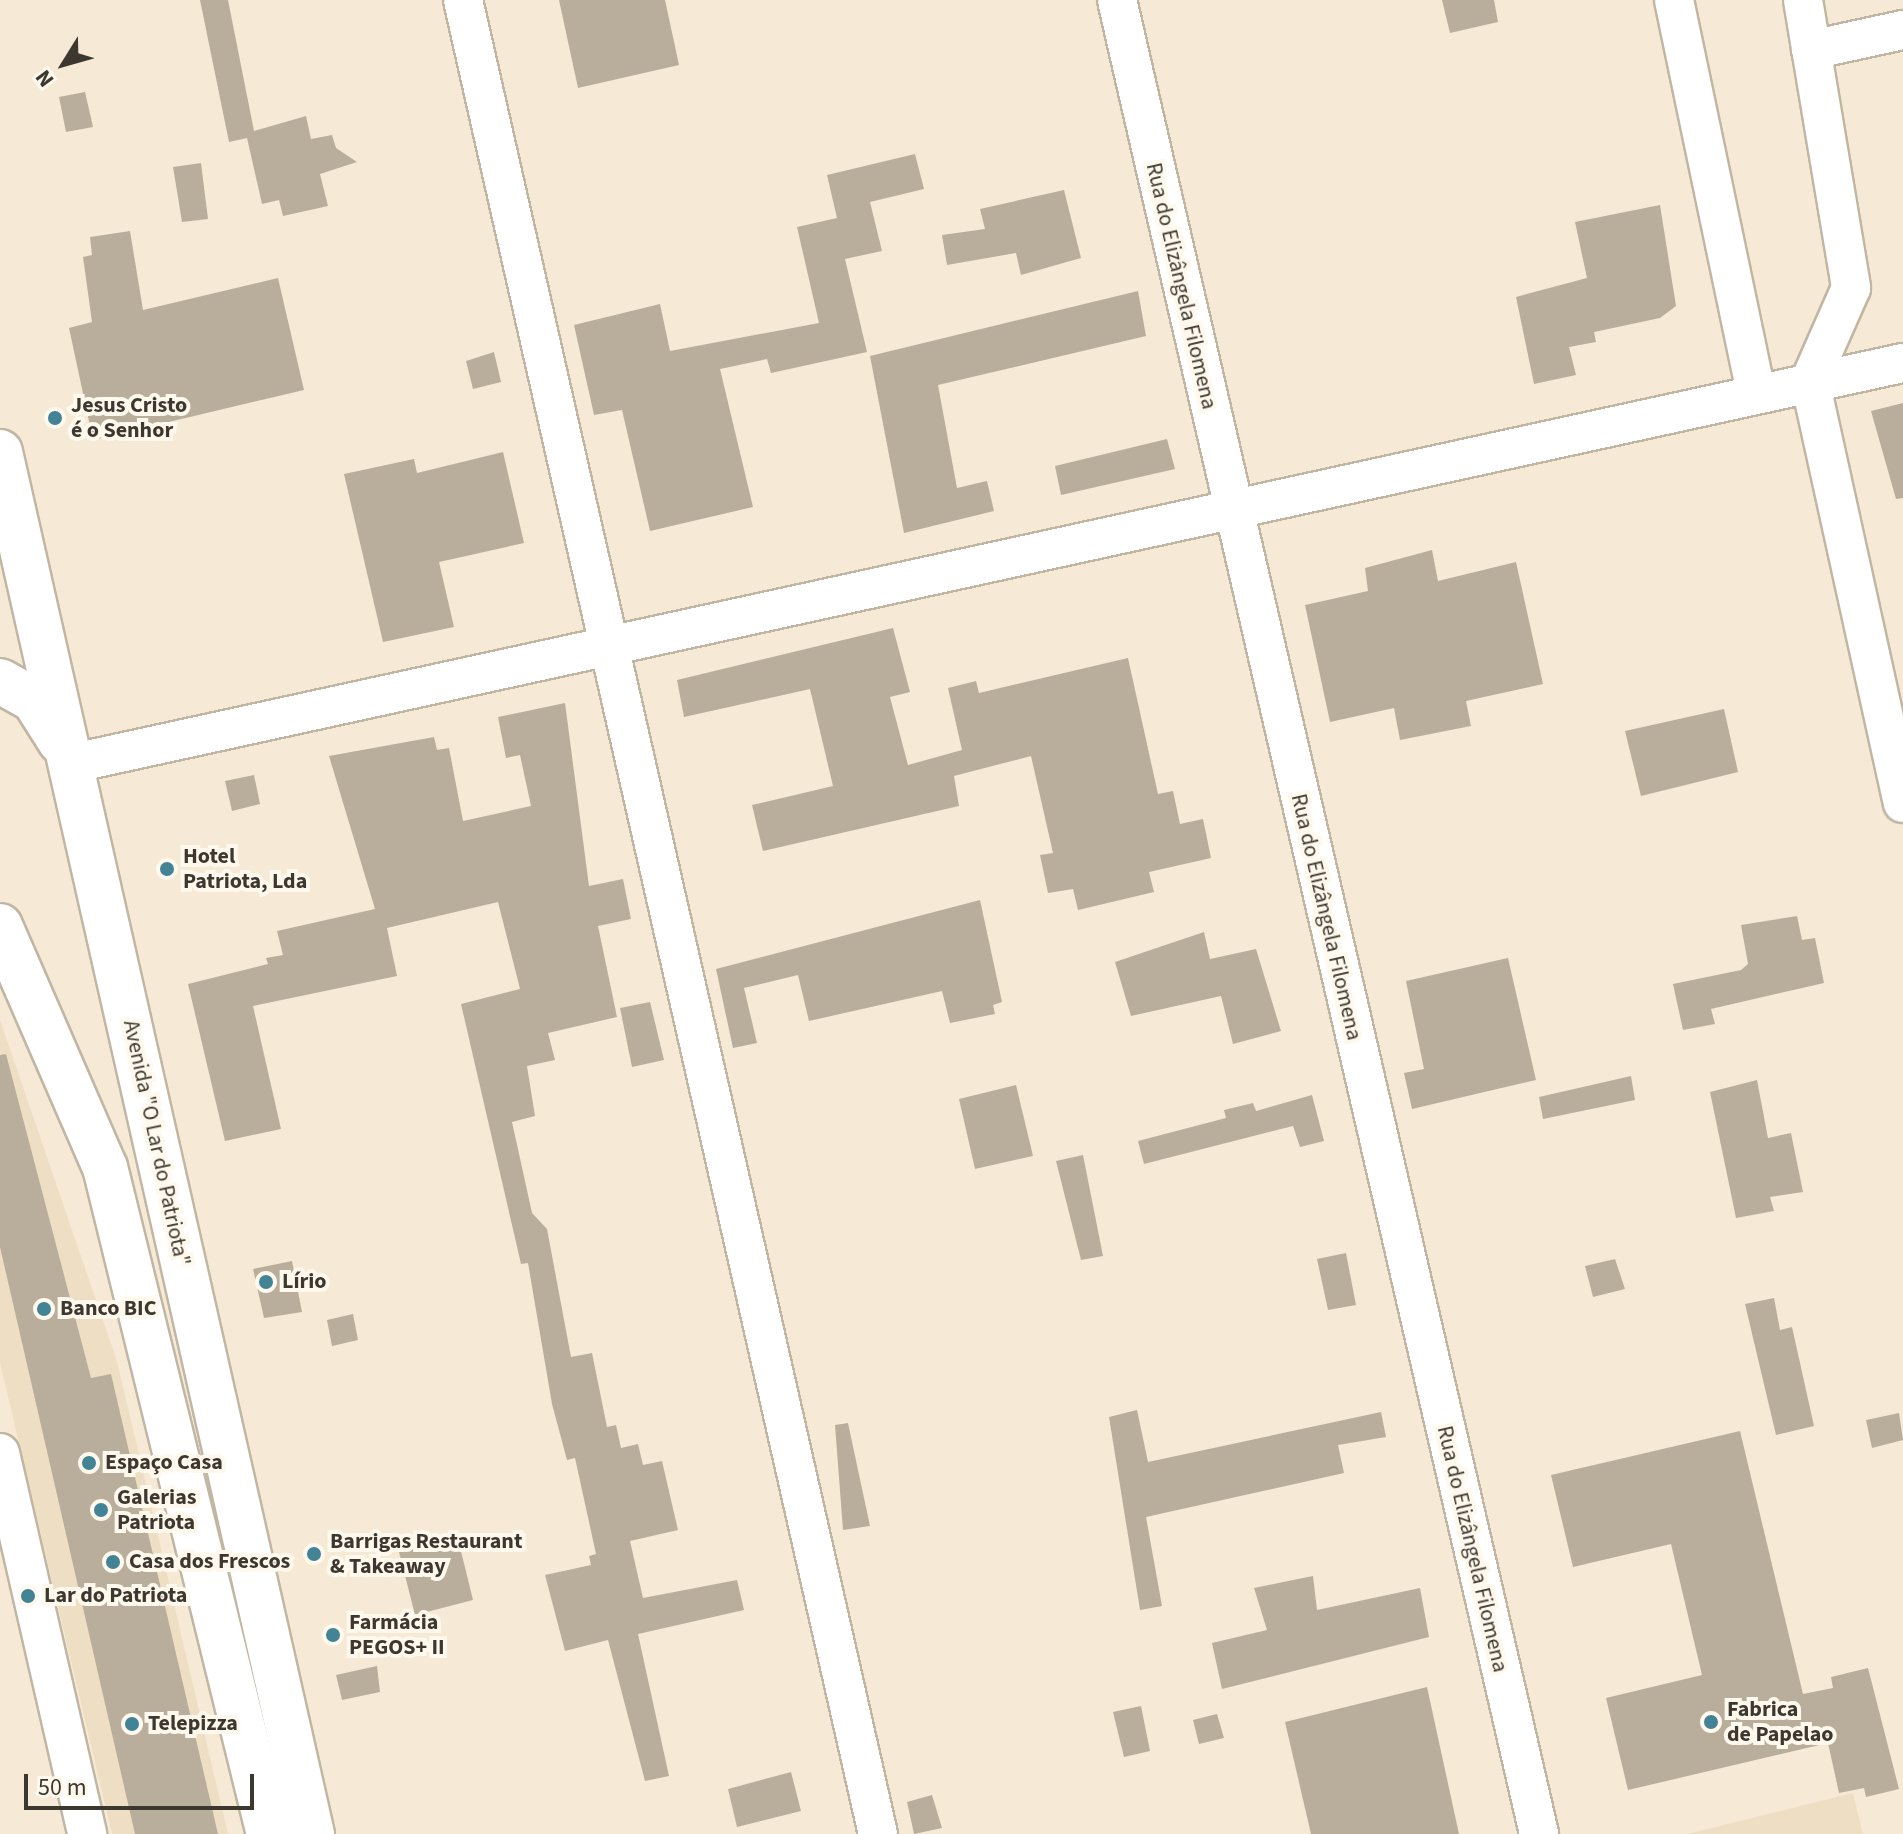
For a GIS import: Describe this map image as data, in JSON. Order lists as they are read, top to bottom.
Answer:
{
  "streets": {
    "main road": ["Avenida \"O Lar do Patriota\""],
    "street": ["Rua do Elizângela Filomena"]
  },
  "places": [
    "Jesus Cristo é o Senhor",
    "Hotel Patriota, Lda",
    "Lírio",
    "Banco BIC",
    "Espaço Casa",
    "Galerias Patriota",
    "Barrigas Restaurant & Takeaway",
    "Casa dos Frescos",
    "Lar do Patriota",
    "Farmácia PEGOS+ II",
    "Fabrica de Papelao",
    "Telepizza"
  ],
  "scale_bar": "50 m",
  "north": "bottom left"
}
